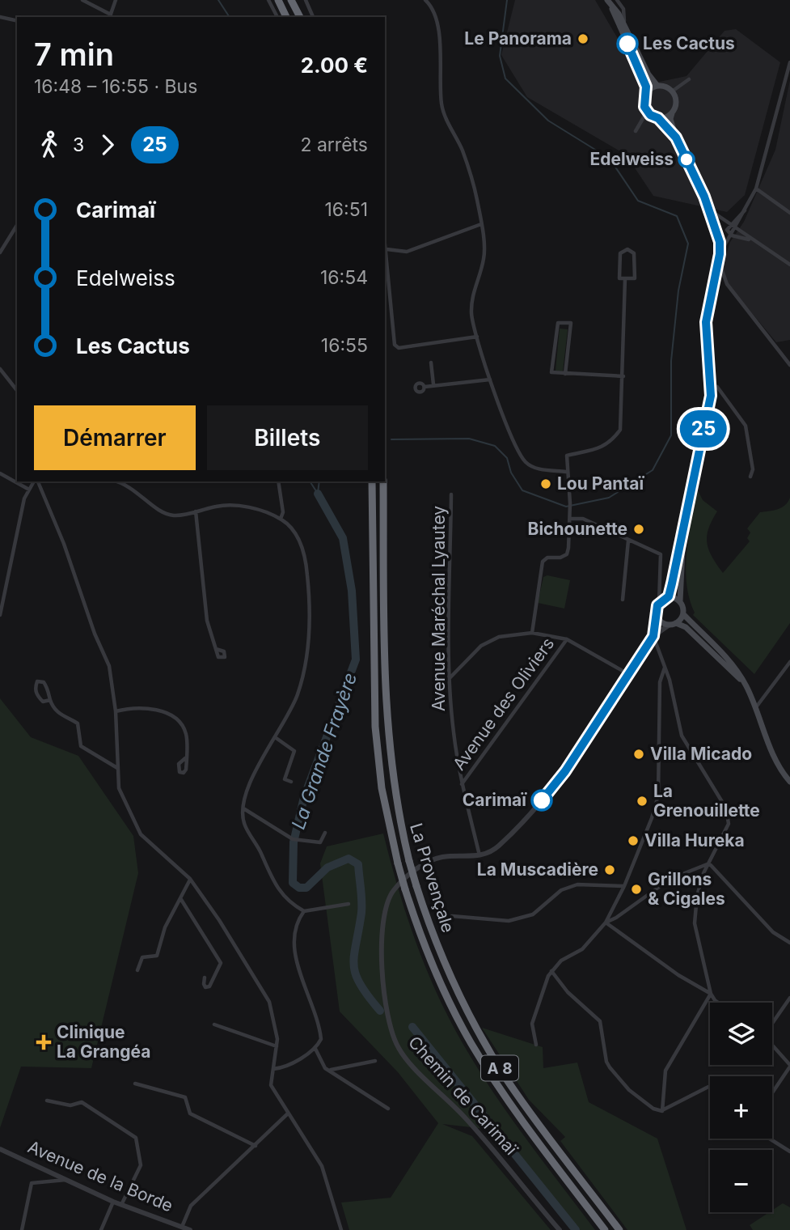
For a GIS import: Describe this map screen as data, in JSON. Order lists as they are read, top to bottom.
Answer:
{
  "streets": {
    "highway": ["La Provençale", "A 8"],
    "street": [
      "Avenue Maréchal Lyautey",
      "Avenue des Oliviers",
      "Chemin de Carimaï",
      "Avenue de la Borde"
    ]
  },
  "crossings": [
    ["Avenue Maréchal Lyautey", "Avenue des Oliviers"],
    ["Avenue Maréchal Lyautey", "Chemin de Carimaï"]
  ],
  "water": ["La Grande Frayère"],
  "places": {
    "other": [
      "Le Panorama",
      "Les Cactus",
      "Edelweiss",
      "Lou Pantaï",
      "Bichounette",
      "Villa Micado",
      "Carimaï",
      "La Grenouillette",
      "Villa Hureka",
      "La Muscadière",
      "Grillons & Cigales"
    ],
    "health": ["Clinique La Grangéa"]
  },
  "lines": ["bus line 25"],
  "page": {
    "on_map": "25",
    "heading": ["7 min", "16:48 – 16:55 · Bus", "2.00 €"],
    "legs": ["3", "25", "2 arrêts"],
    "list": [
      {
        "name": "Carimaï",
        "value": "16:51"
      },
      {
        "name": "Edelweiss",
        "value": "16:54"
      },
      {
        "name": "Les Cactus",
        "value": "16:55"
      }
    ],
    "buttons": ["Démarrer", "Billets"],
    "map_buttons": ["+", "−"]
  }
}
